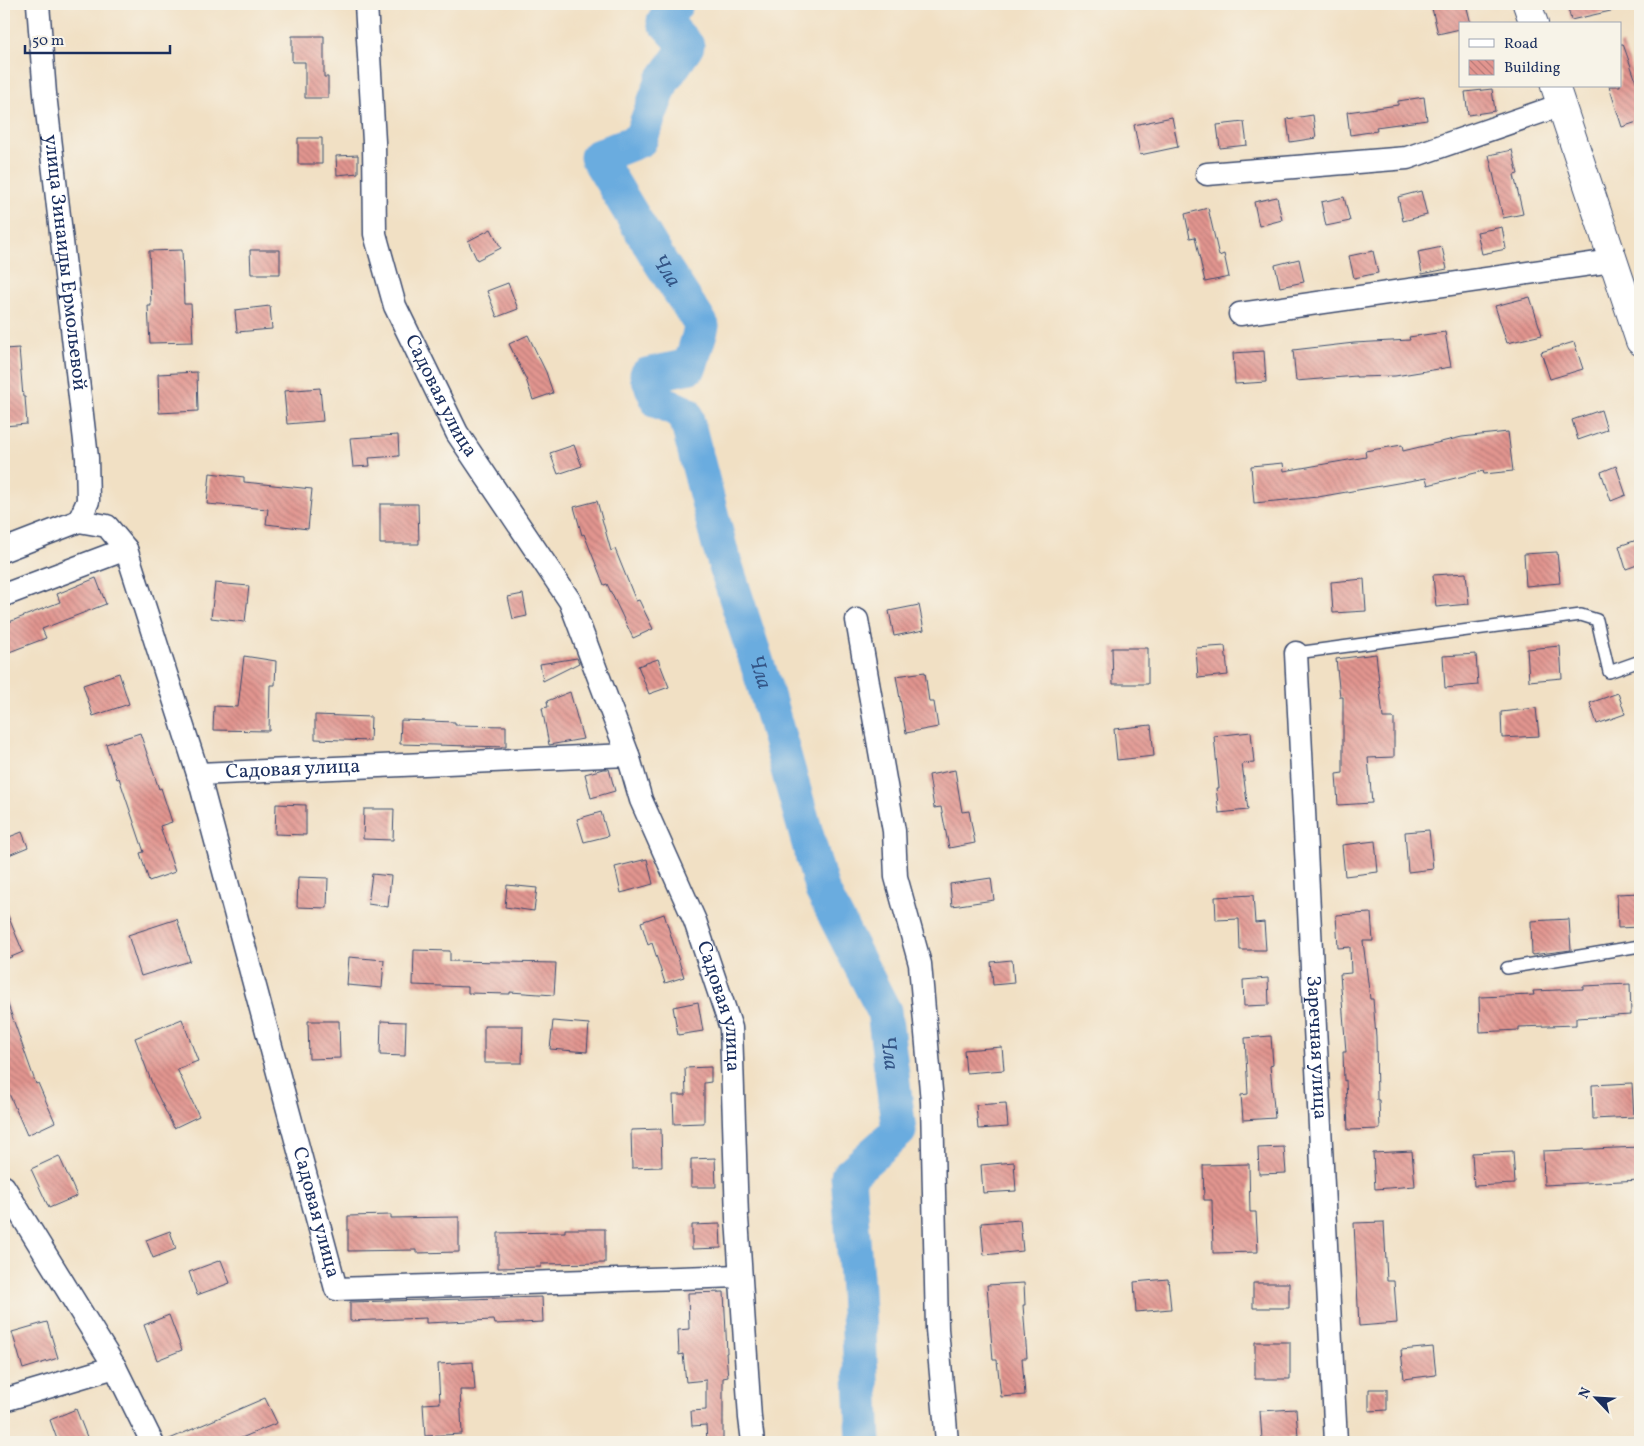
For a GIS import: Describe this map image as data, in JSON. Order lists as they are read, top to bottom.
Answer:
{
  "streets": {
    "street": ["улица Зинаиды Ермольевой", "Садовая улица", "Заречная улица"]
  },
  "crossings": [
    ["улица Зинаиды Ермольевой", "Садовая улица"]
  ],
  "water": ["Чла"],
  "legend": ["Road", "Building"],
  "scale_bar": "50 m",
  "north": "top left"
}
